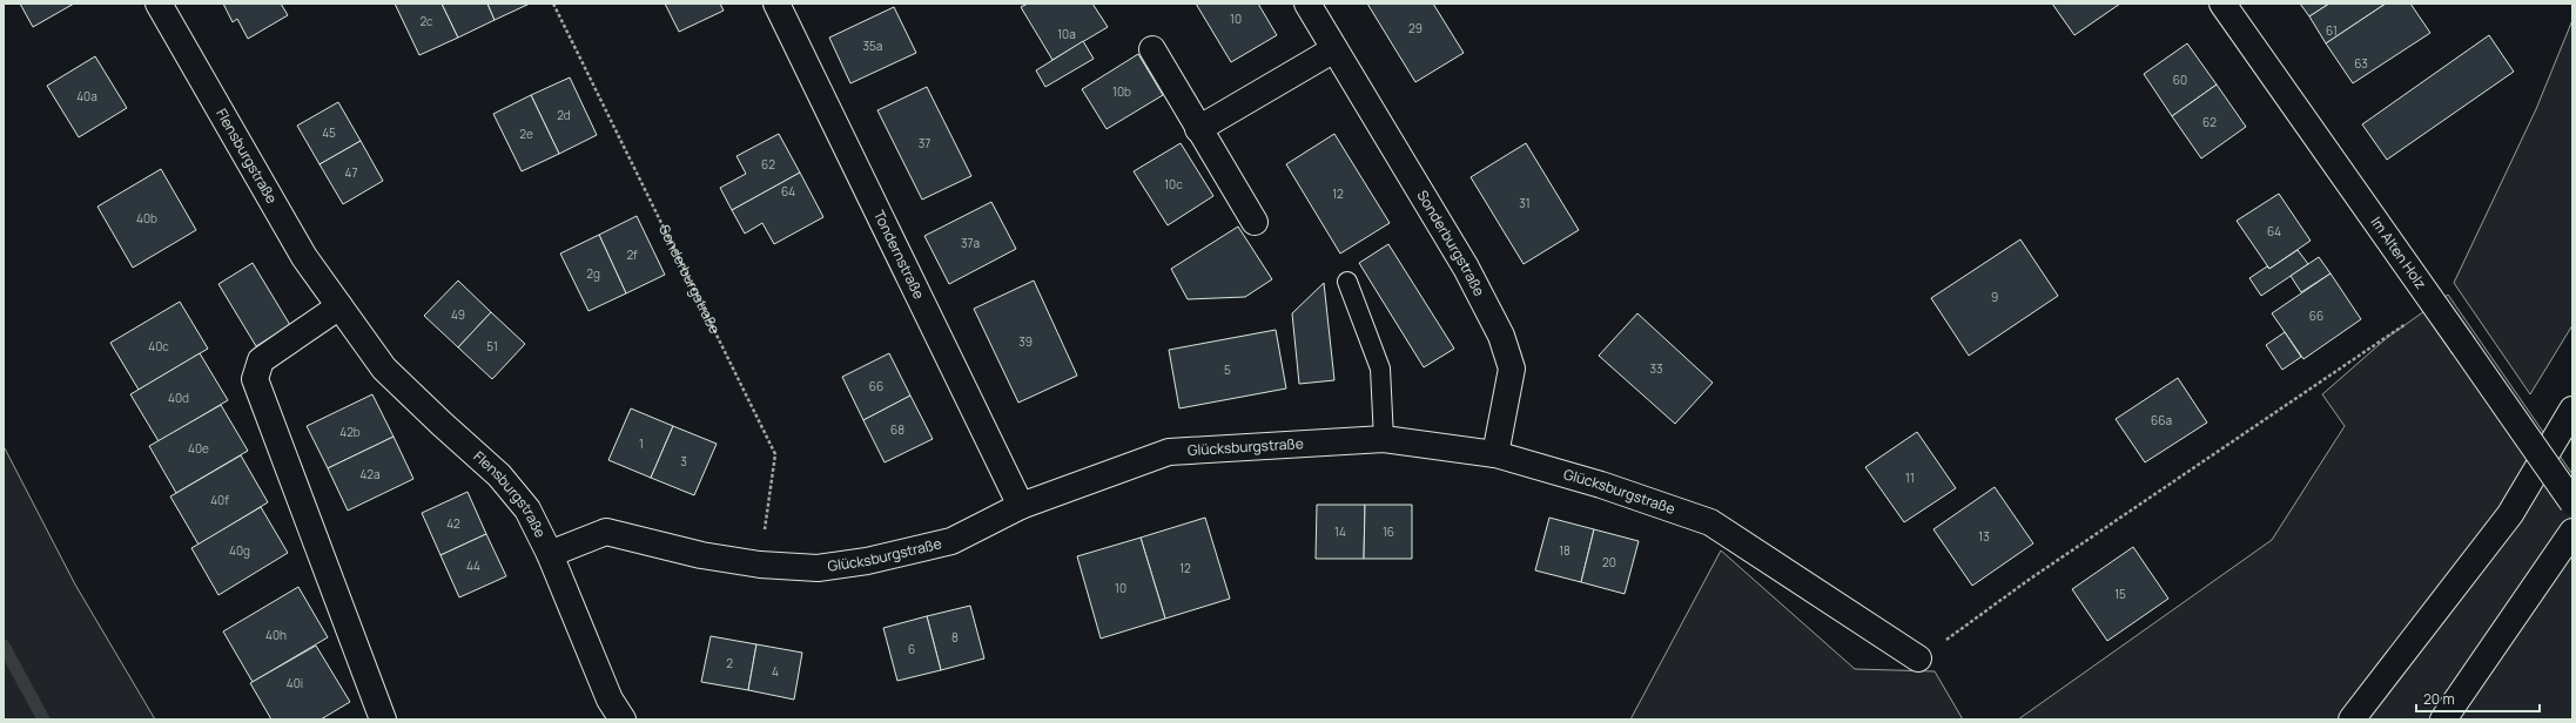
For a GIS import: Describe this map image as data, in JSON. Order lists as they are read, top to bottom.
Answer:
{
  "streets": {
    "main road": [
      "Flensburgstraße",
      "Sonderburgstraße",
      "Im Alten Holz",
      "Tondernstraße",
      "Glücksburgstraße"
    ]
  },
  "crossings": [
    ["Flensburgstraße", "Glücksburgstraße"],
    ["Sonderburgstraße", "Glücksburgstraße"],
    ["Tondernstraße", "Glücksburgstraße"]
  ],
  "house_numbers": [
    "10",
    "2c",
    "29",
    "61",
    "10a",
    "35a",
    "63",
    "60",
    "10b",
    "40a",
    "2d",
    "62",
    "45",
    "2e",
    "37",
    "62",
    "47",
    "10c",
    "64",
    "12",
    "31",
    "40b",
    "64",
    "37a",
    "2f",
    "2g",
    "9",
    "49",
    "66",
    "39",
    "40c",
    "51",
    "33",
    "5",
    "66",
    "40d",
    "66a",
    "68",
    "42b",
    "1",
    "40e",
    "3",
    "42a",
    "11",
    "40f",
    "42",
    "14",
    "16",
    "13",
    "40g",
    "18",
    "20",
    "44",
    "12",
    "10",
    "15",
    "40h",
    "8",
    "6",
    "2",
    "4",
    "40i"
  ],
  "scale_bar": "20 m"
}
